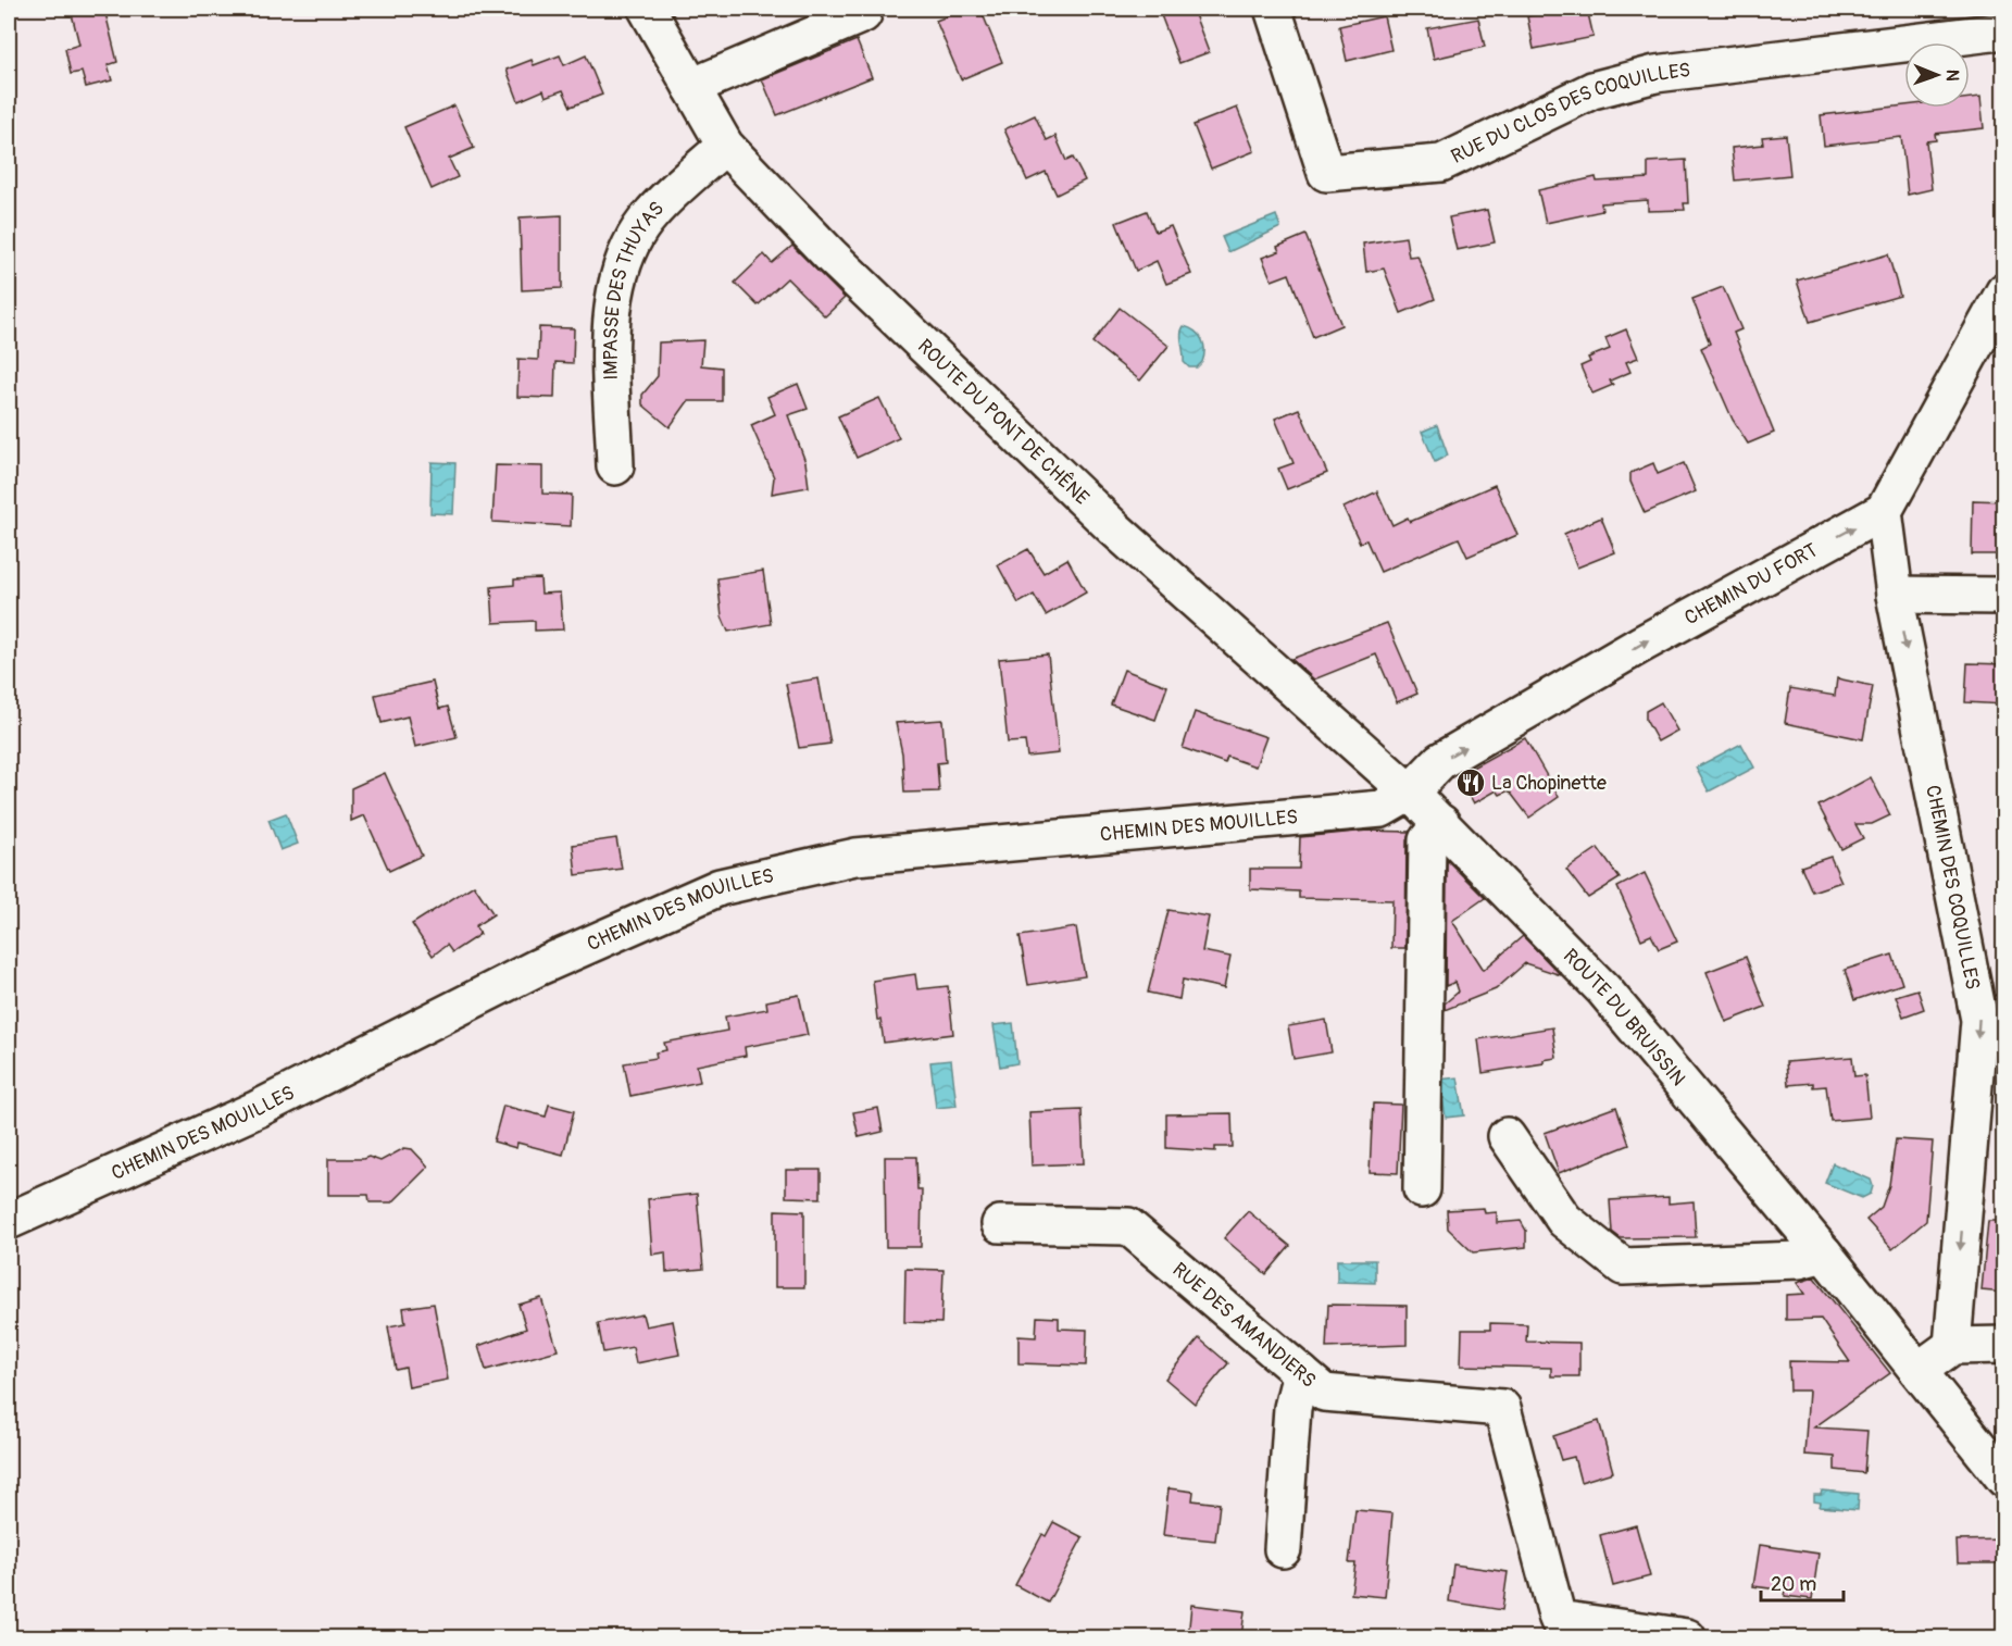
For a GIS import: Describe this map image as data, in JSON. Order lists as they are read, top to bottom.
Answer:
{
  "streets": {
    "street": [
      "RUE DU CLOS DES COQUILLES",
      "IMPASSE DES THUYAS",
      "ROUTE DU PONT DE CHÊNE",
      "CHEMIN DU FORT",
      "CHEMIN DES MOUILLES",
      "CHEMIN DES COQUILLES",
      "ROUTE DU BRUISSIN",
      "RUE DES AMANDIERS"
    ]
  },
  "crossings": [
    ["IMPASSE DES THUYAS", "ROUTE DU PONT DE CHÊNE"],
    ["ROUTE DU PONT DE CHÊNE", "CHEMIN DU FORT"],
    ["ROUTE DU PONT DE CHÊNE", "CHEMIN DES MOUILLES"],
    ["ROUTE DU PONT DE CHÊNE", "ROUTE DU BRUISSIN"],
    ["CHEMIN DU FORT", "CHEMIN DES MOUILLES"],
    ["CHEMIN DU FORT", "CHEMIN DES COQUILLES"],
    ["CHEMIN DU FORT", "ROUTE DU BRUISSIN"],
    ["CHEMIN DES MOUILLES", "ROUTE DU BRUISSIN"]
  ],
  "one_way": ["CHEMIN DU FORT", "CHEMIN DES COQUILLES"],
  "places": {
    "restaurant": ["La Chopinette"]
  },
  "scale_bar": "20 m",
  "north": "right"
}
